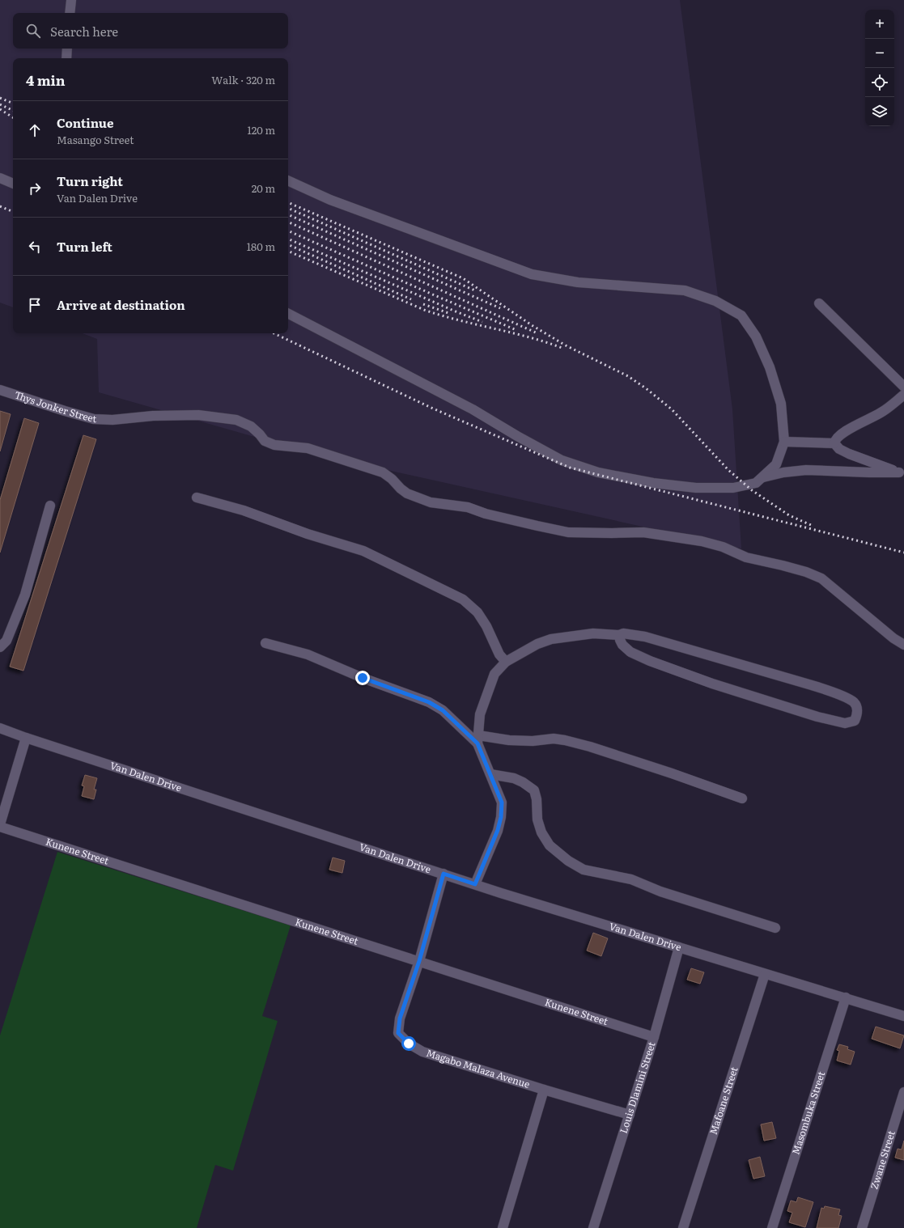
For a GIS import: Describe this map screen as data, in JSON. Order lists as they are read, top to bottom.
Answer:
{
  "streets": {
    "street": [
      "Thys Jonker Street",
      "Van Dalen Drive",
      "Kunene Street",
      "Magabo Malaza Avenue",
      "Louis Dlamini Street",
      "Mafoane Street",
      "Masombuka Street",
      "Zwane Street"
    ]
  },
  "crossings": [
    ["Van Dalen Drive", "Louis Dlamini Street"],
    ["Van Dalen Drive", "Mafoane Street"],
    ["Van Dalen Drive", "Masombuka Street"],
    ["Kunene Street", "Magabo Malaza Avenue"],
    ["Kunene Street", "Louis Dlamini Street"],
    ["Magabo Malaza Avenue", "Louis Dlamini Street"]
  ],
  "page": {
    "map_buttons": ["+", "−"],
    "search": "Search here",
    "heading": ["4 min", "Walk · 320 m"],
    "list": [
      ["Continue", "Masango Street", "120 m"],
      ["Turn right", "Van Dalen Drive", "20 m"],
      ["Turn left", "180 m"],
      "Arrive at destination"
    ]
  }
}
